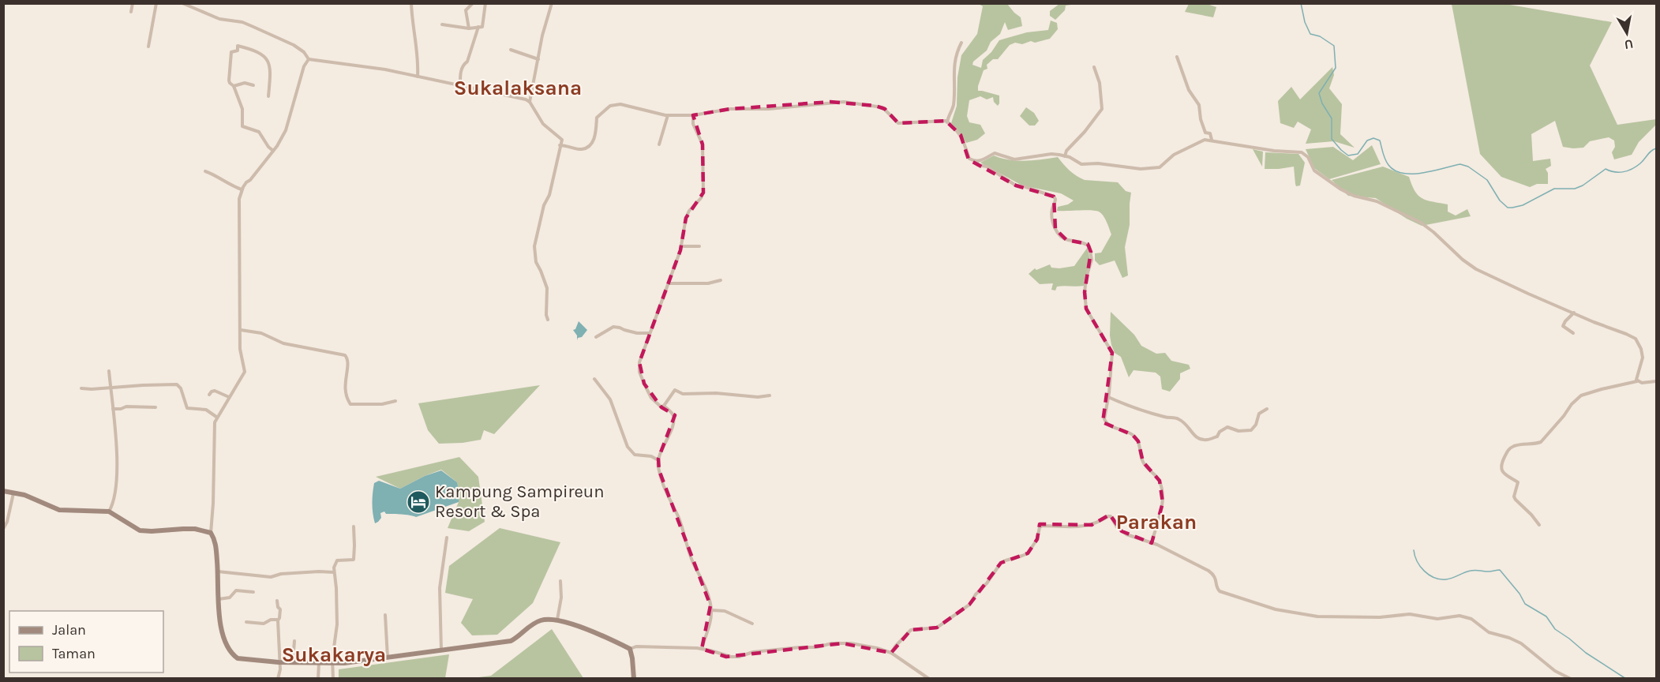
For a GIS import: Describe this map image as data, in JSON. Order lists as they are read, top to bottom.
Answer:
{
  "districts": ["Sukalaksana", "Parakan", "Sukakarya"],
  "places": {
    "hotel": ["Kampung Sampireun Resort & Spa"]
  },
  "legend": ["Jalan", "Taman"],
  "north": "bottom"
}
